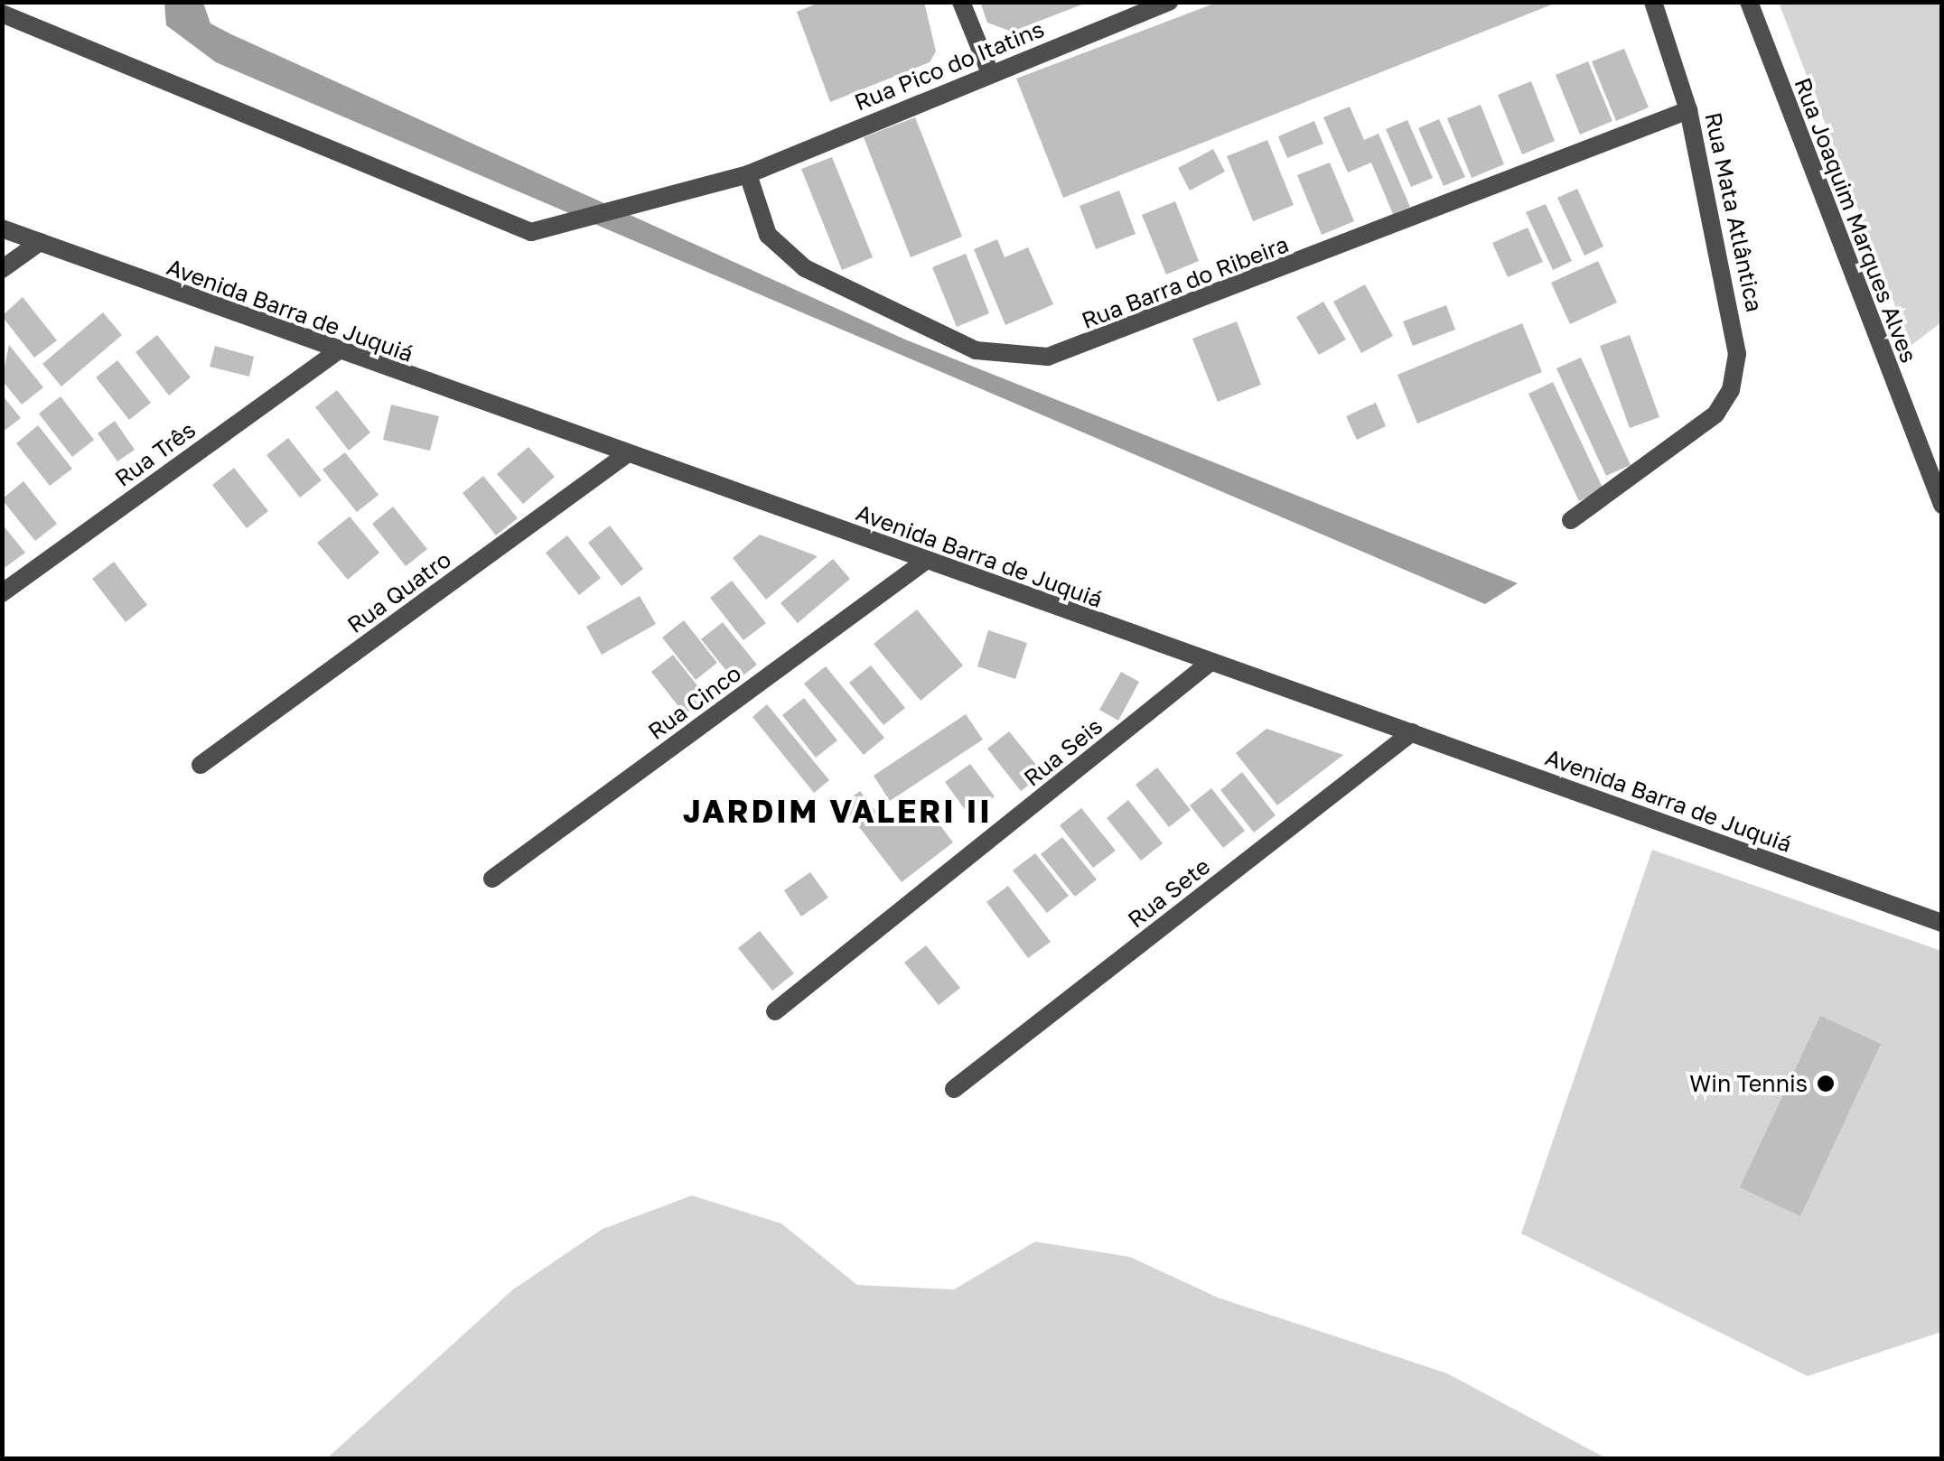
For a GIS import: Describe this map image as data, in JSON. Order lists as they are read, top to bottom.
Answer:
{
  "streets": {
    "street": [
      "Rua Pico do Itatins",
      "Rua Mata Atlântica",
      "Rua Joaquim Marques Alves",
      "Rua Barra do Ribeira",
      "Avenida Barra de Juquiá",
      "Rua Três",
      "Rua Quatro",
      "Rua Cinco",
      "Rua Seis",
      "Rua Sete"
    ]
  },
  "crossings": [
    ["Rua Pico do Itatins", "Rua Barra do Ribeira"],
    ["Rua Mata Atlântica", "Rua Barra do Ribeira"],
    ["Avenida Barra de Juquiá", "Rua Três"],
    ["Avenida Barra de Juquiá", "Rua Quatro"],
    ["Avenida Barra de Juquiá", "Rua Cinco"],
    ["Avenida Barra de Juquiá", "Rua Seis"],
    ["Avenida Barra de Juquiá", "Rua Sete"]
  ],
  "districts": ["JARDIM VALERI II"],
  "places": ["Win Tennis"]
}
